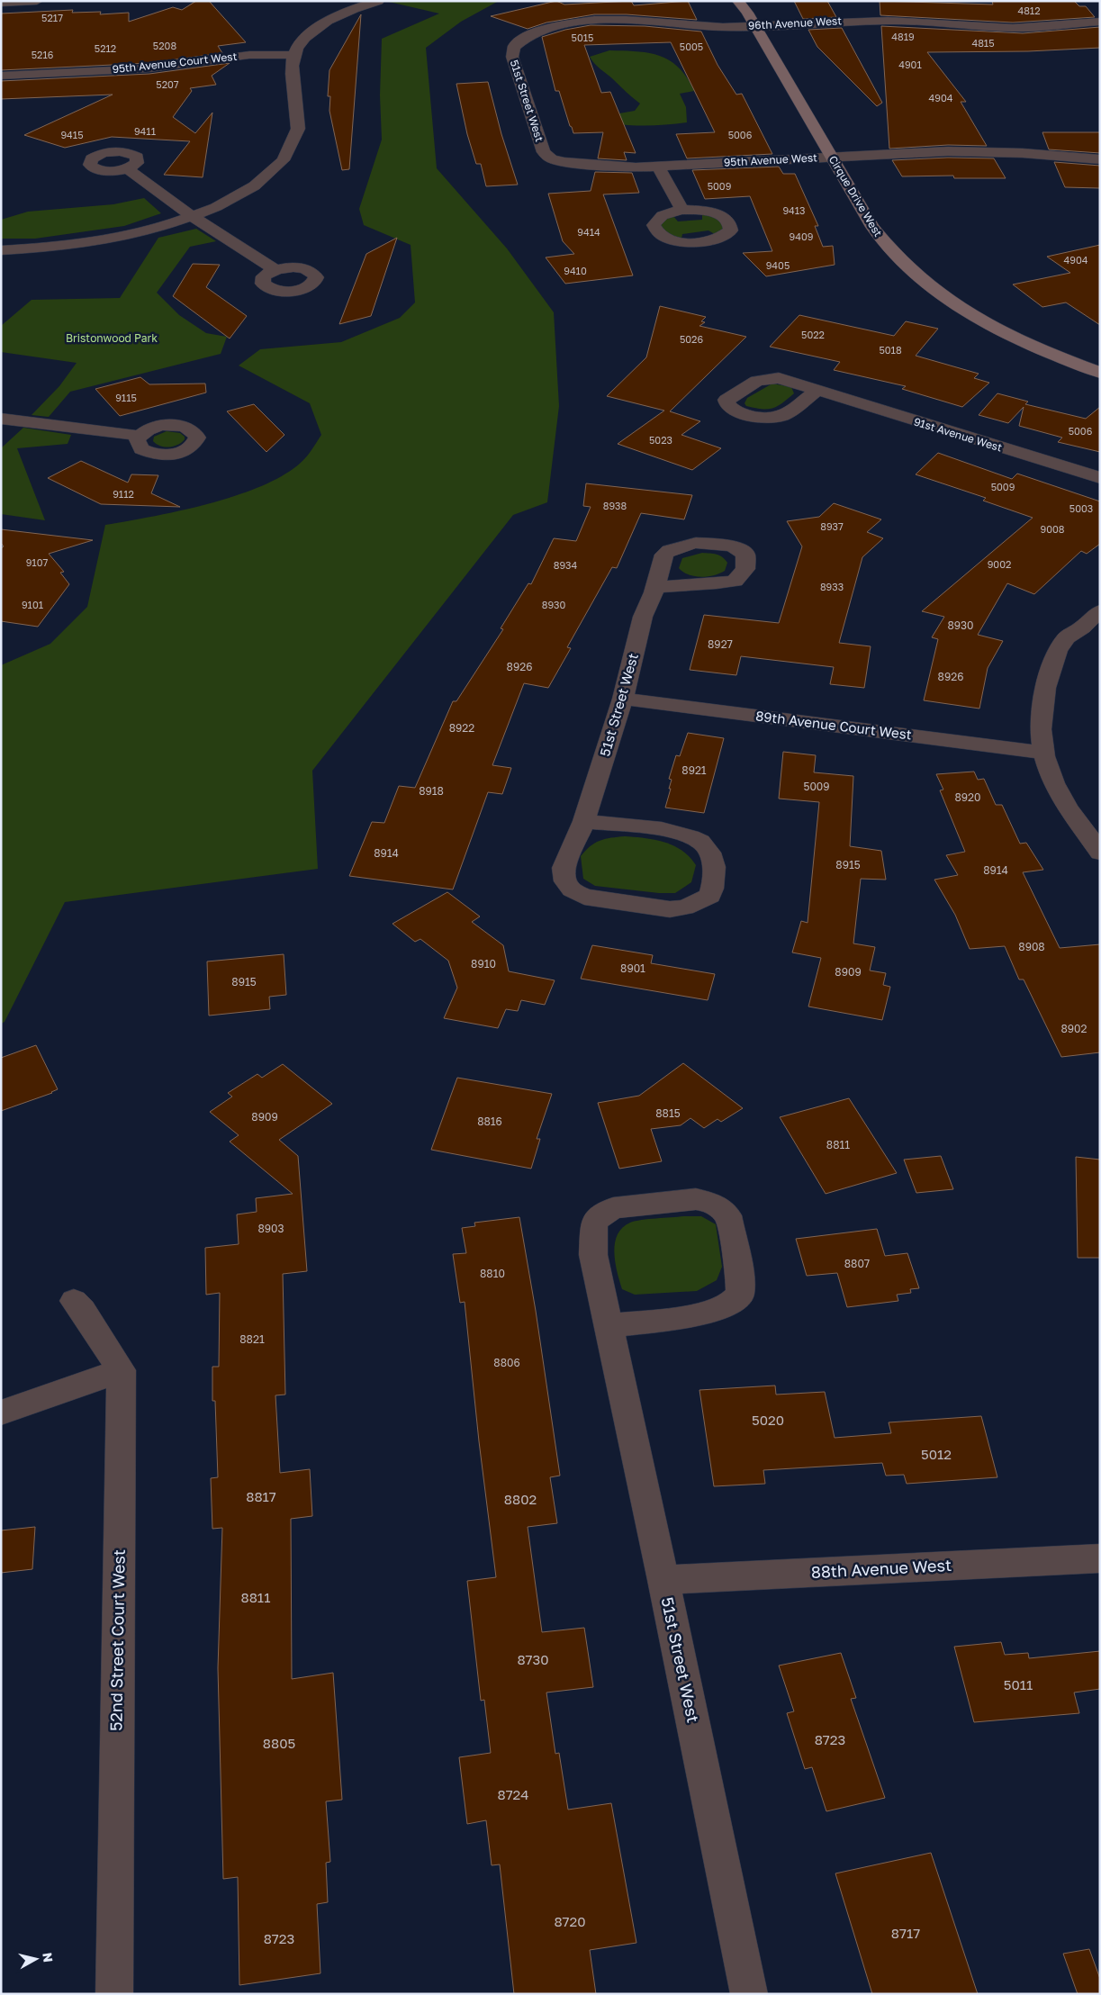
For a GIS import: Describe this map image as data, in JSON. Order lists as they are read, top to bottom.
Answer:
{
  "streets": {
    "street": [
      "96th Avenue West",
      "95th Avenue Court West",
      "51st Street West",
      "95th Avenue West",
      "Cirque Drive West",
      "91st Avenue West",
      "89th Avenue Court West",
      "88th Avenue West",
      "52nd Street Court West"
    ]
  },
  "crossings": [
    ["96th Avenue West", "51st Street West"],
    ["96th Avenue West", "Cirque Drive West"],
    ["51st Street West", "95th Avenue West"],
    ["51st Street West", "89th Avenue Court West"],
    ["51st Street West", "88th Avenue West"],
    ["95th Avenue West", "Cirque Drive West"]
  ],
  "parks": ["Bristonwood Park"],
  "house_numbers": [
    "4812",
    "5217",
    "4819",
    "5015",
    "4815",
    "5208",
    "5005",
    "5212",
    "5216",
    "4901",
    "5207",
    "4904",
    "9411",
    "9415",
    "5006",
    "5009",
    "9413",
    "9414",
    "9409",
    "4904",
    "9405",
    "9410",
    "5022",
    "5026",
    "5018",
    "9115",
    "5006",
    "5023",
    "5009",
    "9112",
    "8938",
    "5003",
    "8937",
    "9008",
    "9107",
    "9002",
    "8934",
    "8933",
    "9101",
    "8930",
    "8930",
    "8927",
    "8926",
    "8926",
    "8922",
    "8921",
    "5009",
    "8918",
    "8920",
    "8914",
    "8915",
    "8914",
    "8908",
    "8910",
    "8901",
    "8909",
    "8915",
    "8902",
    "8815",
    "8909",
    "8816",
    "8811",
    "8903",
    "8807",
    "8810",
    "8821",
    "8806",
    "5020",
    "5012",
    "8817",
    "8802",
    "8811",
    "8730",
    "5011",
    "8723",
    "8805",
    "8724",
    "8720",
    "8717",
    "8723"
  ],
  "north": "right"
}
